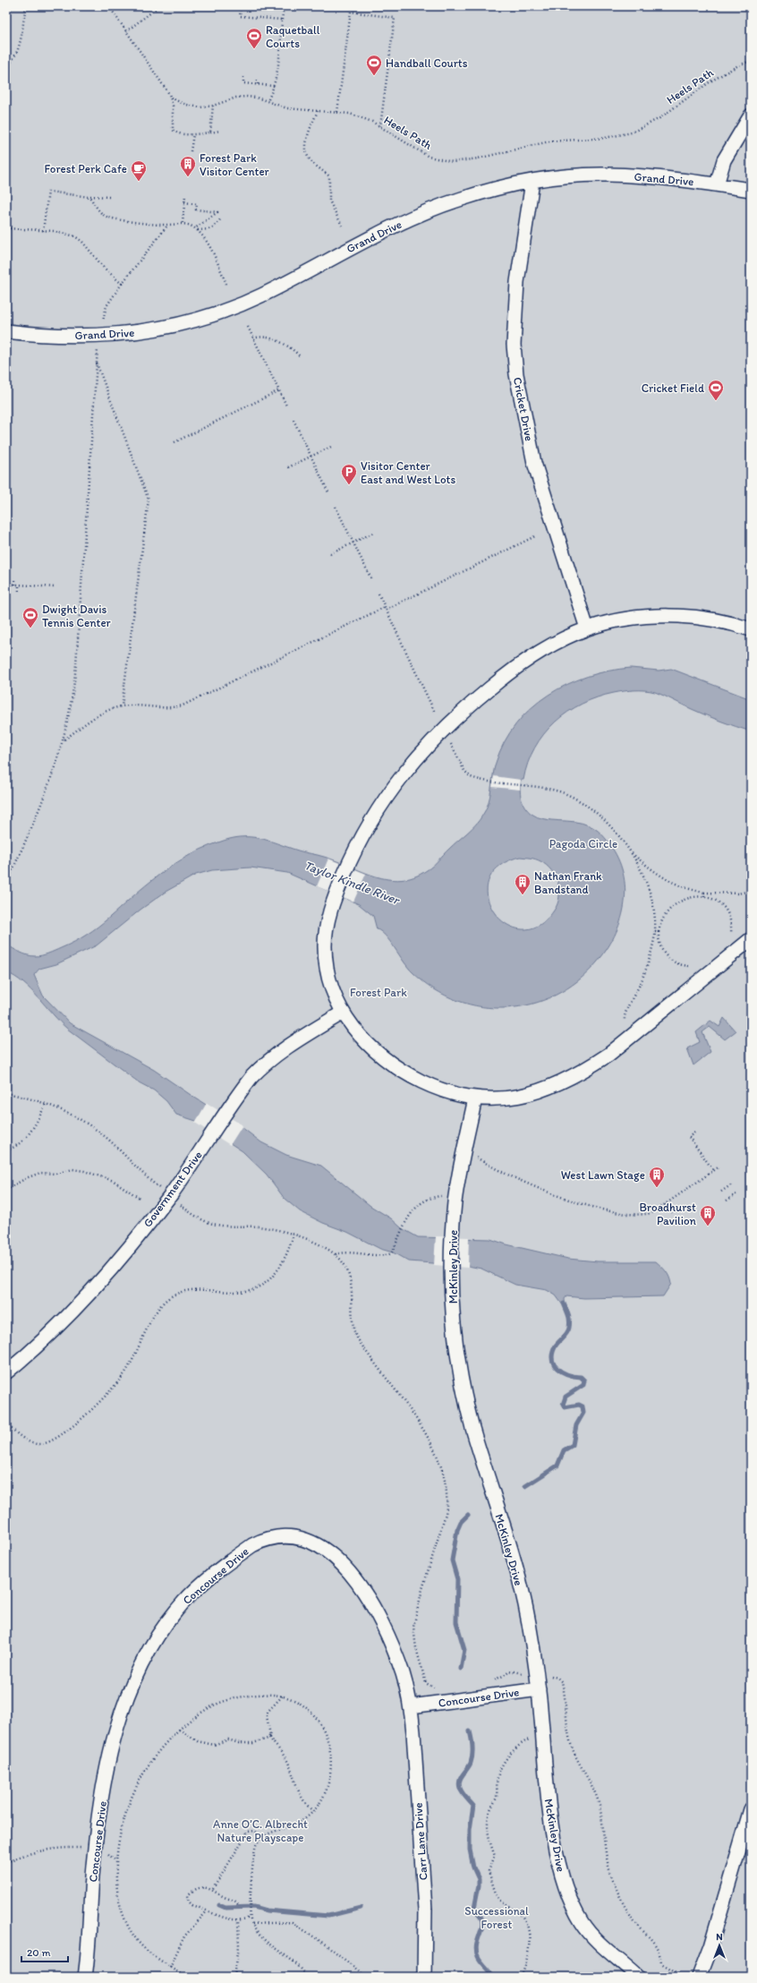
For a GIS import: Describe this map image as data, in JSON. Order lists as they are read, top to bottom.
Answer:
{
  "streets": {
    "street": [
      "Grand Drive",
      "Cricket Drive",
      "Government Drive",
      "McKinley Drive",
      "Concourse Drive",
      "Carr Lane Drive"
    ],
    "path": ["Heels Path"]
  },
  "crossings": [
    ["Grand Drive", "Cricket Drive"],
    ["McKinley Drive", "Concourse Drive"],
    ["Concourse Drive", "Carr Lane Drive"]
  ],
  "water": ["Taylor Kindle River"],
  "parks": [
    "Pagoda Circle",
    "Forest Park",
    "Anne O’C. Albrecht Nature Playscape",
    "Successional Forest"
  ],
  "places": {
    "sports": [
      "Raquetball Courts",
      "Handball Courts",
      "Cricket Field",
      "Dwight Davis Tennis Center"
    ],
    "building": [
      "Forest Park Visitor Center",
      "Nathan Frank Bandstand",
      "West Lawn Stage",
      "Broadhurst Pavilion"
    ],
    "cafe": ["Forest Perk Cafe"],
    "parking": ["Visitor Center East and West Lots"]
  },
  "scale_bar": "20 m",
  "north": "top"
}
